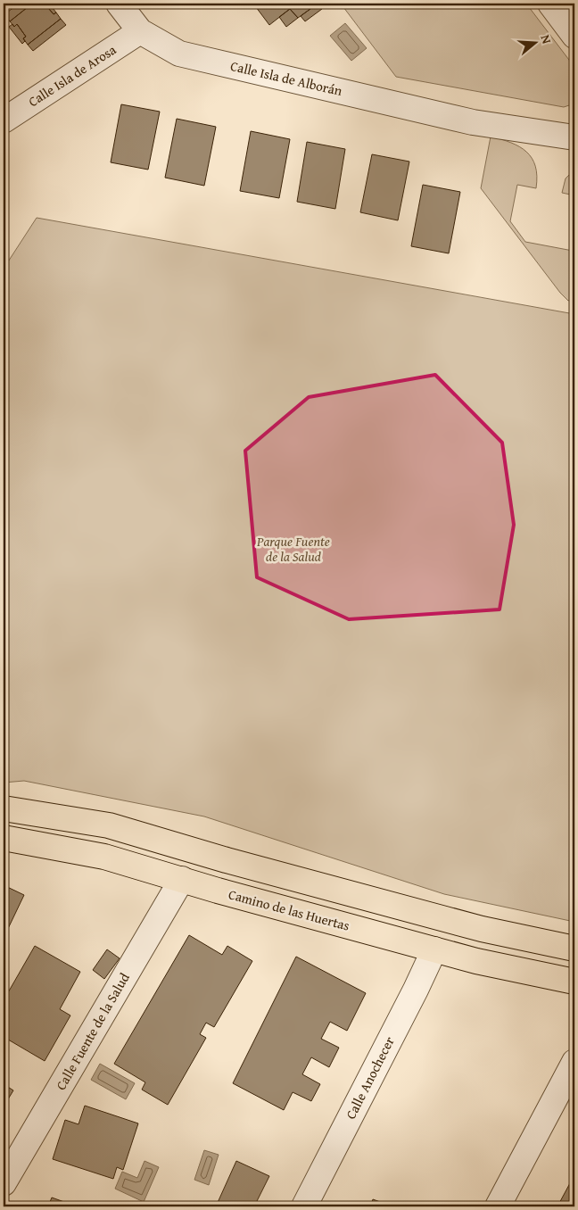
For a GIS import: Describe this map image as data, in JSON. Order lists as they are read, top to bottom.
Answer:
{
  "streets": {
    "main road": ["Camino de las Huertas"],
    "street": [
      "Calle Isla de Arosa",
      "Calle Isla de Alborán",
      "Calle Fuente de la Salud",
      "Calle Anochecer"
    ]
  },
  "crossings": [
    ["Calle Isla de Arosa", "Calle Isla de Alborán"],
    ["Camino de las Huertas", "Calle Fuente de la Salud"],
    ["Camino de las Huertas", "Calle Anochecer"]
  ],
  "parks": ["Parque Fuente de la Salud"],
  "north": "right"
}
